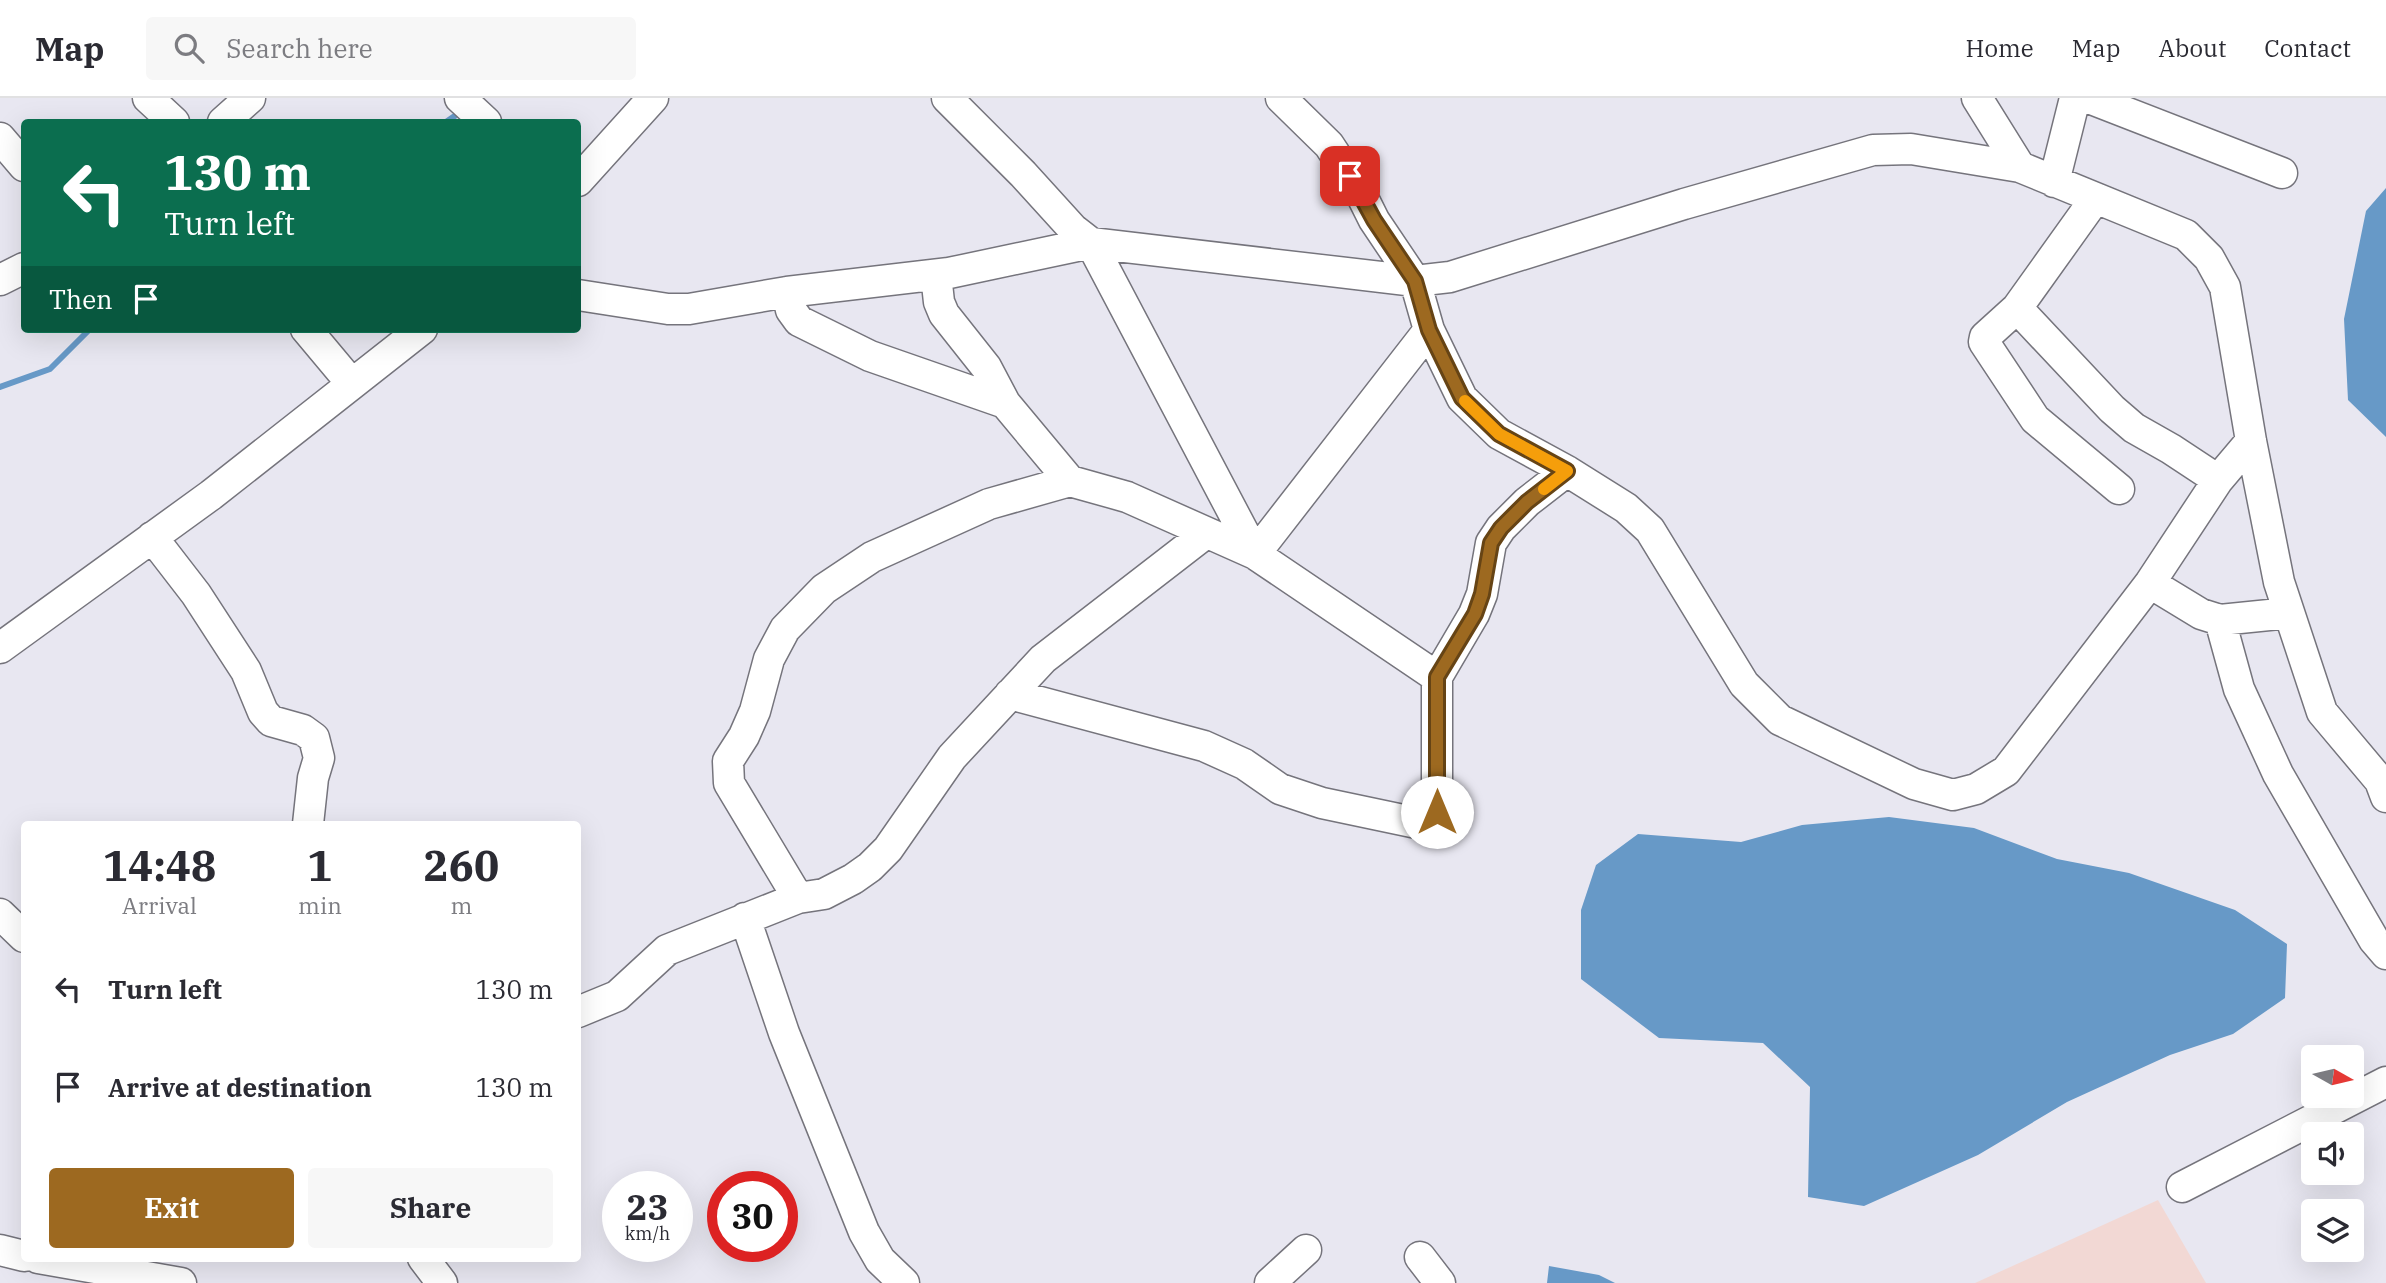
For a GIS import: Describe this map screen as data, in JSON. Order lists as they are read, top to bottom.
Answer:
{
  "north": "right",
  "page": {
    "header": "Map",
    "search": "Search here",
    "nav": [
      "Home",
      "Map",
      "About",
      "Contact"
    ],
    "turn": ["130 m", "Turn left"],
    "then": "Then",
    "eta": [
      "14:48",
      "Arrival",
      "1",
      "min",
      "260",
      "m"
    ],
    "list": [
      {
        "name": "Turn left",
        "value": "130 m"
      },
      {
        "name": "Arrive at destination",
        "value": "130 m"
      }
    ],
    "buttons": ["Exit", "Share"],
    "speed": "23 km/h",
    "limit": "30"
  }
}
